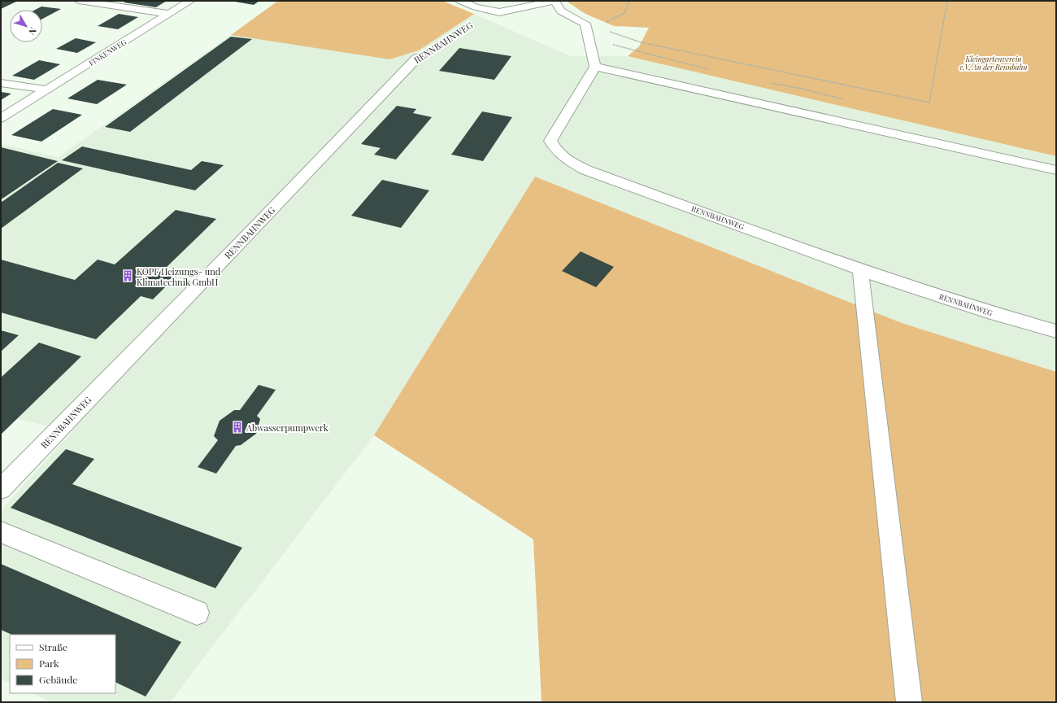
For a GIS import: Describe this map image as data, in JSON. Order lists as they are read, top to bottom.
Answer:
{
  "streets": {
    "street": ["RENNBAHNWEG", "FINKENWEG"]
  },
  "parks": ["Kleingartenverein e.V. An der Rennbahn"],
  "places": {
    "building": ["KOPF Heizungs- und Klimatechnik GmbH", "Abwasserpumpwerk"]
  },
  "legend": ["Straße", "Park", "Gebäude"],
  "north": "bottom right"
}
